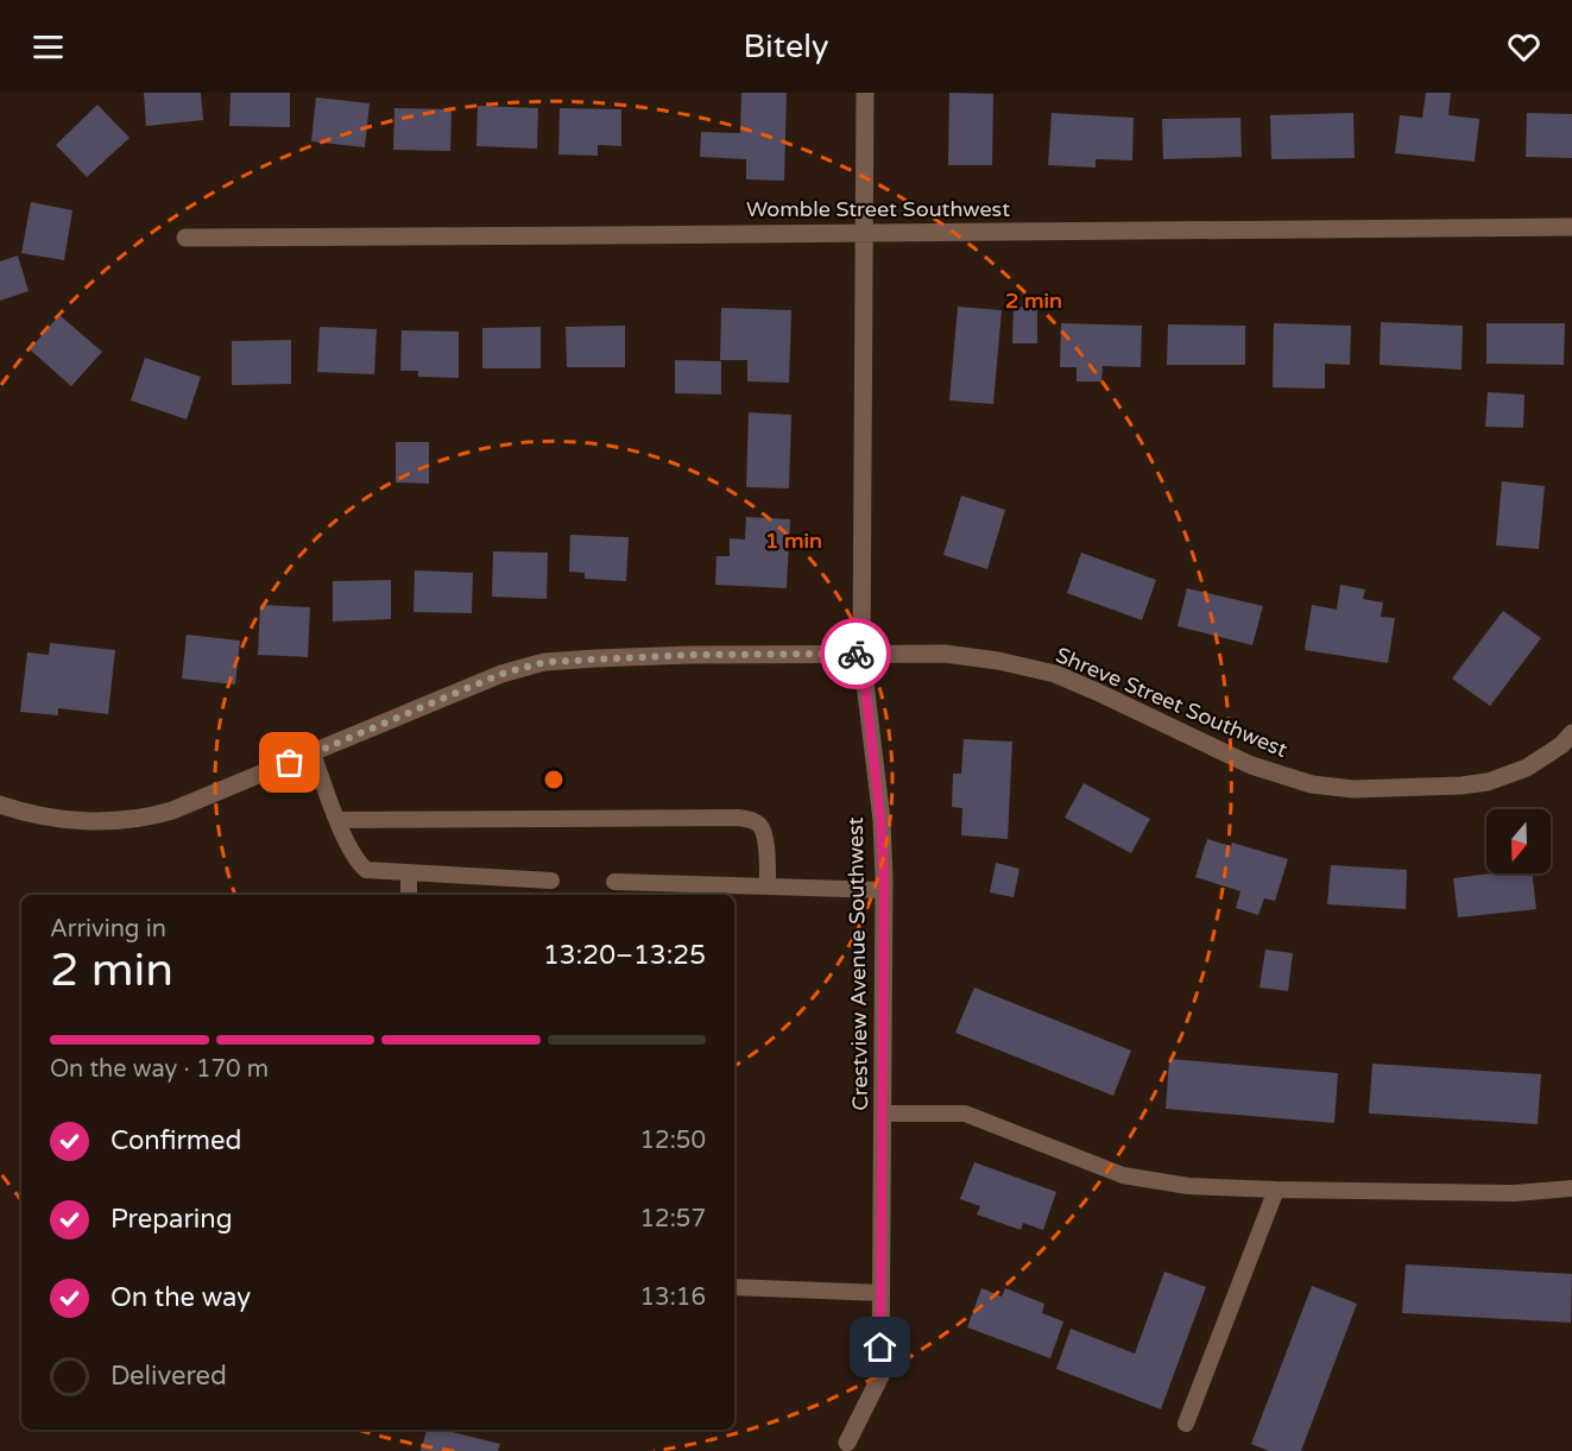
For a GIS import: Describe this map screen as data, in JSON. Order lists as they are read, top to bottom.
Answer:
{
  "streets": {
    "street": ["Womble Street Southwest", "Shreve Street Southwest", "Crestview Avenue Southwest"]
  },
  "crossings": [
    ["Womble Street Southwest", "Crestview Avenue Southwest"],
    ["Shreve Street Southwest", "Crestview Avenue Southwest"]
  ],
  "north": "bottom",
  "page": {
    "header": "Bitely",
    "heading": ["2 min", "Arriving in", "13:20–13:25"],
    "bar": "On the way · 170 m",
    "list": [
      ["Confirmed", "12:50"],
      ["Preparing", "12:57"],
      ["On the way", "13:16"],
      "Delivered"
    ]
  },
  "rings": ["2 min", "1 min"]
}
